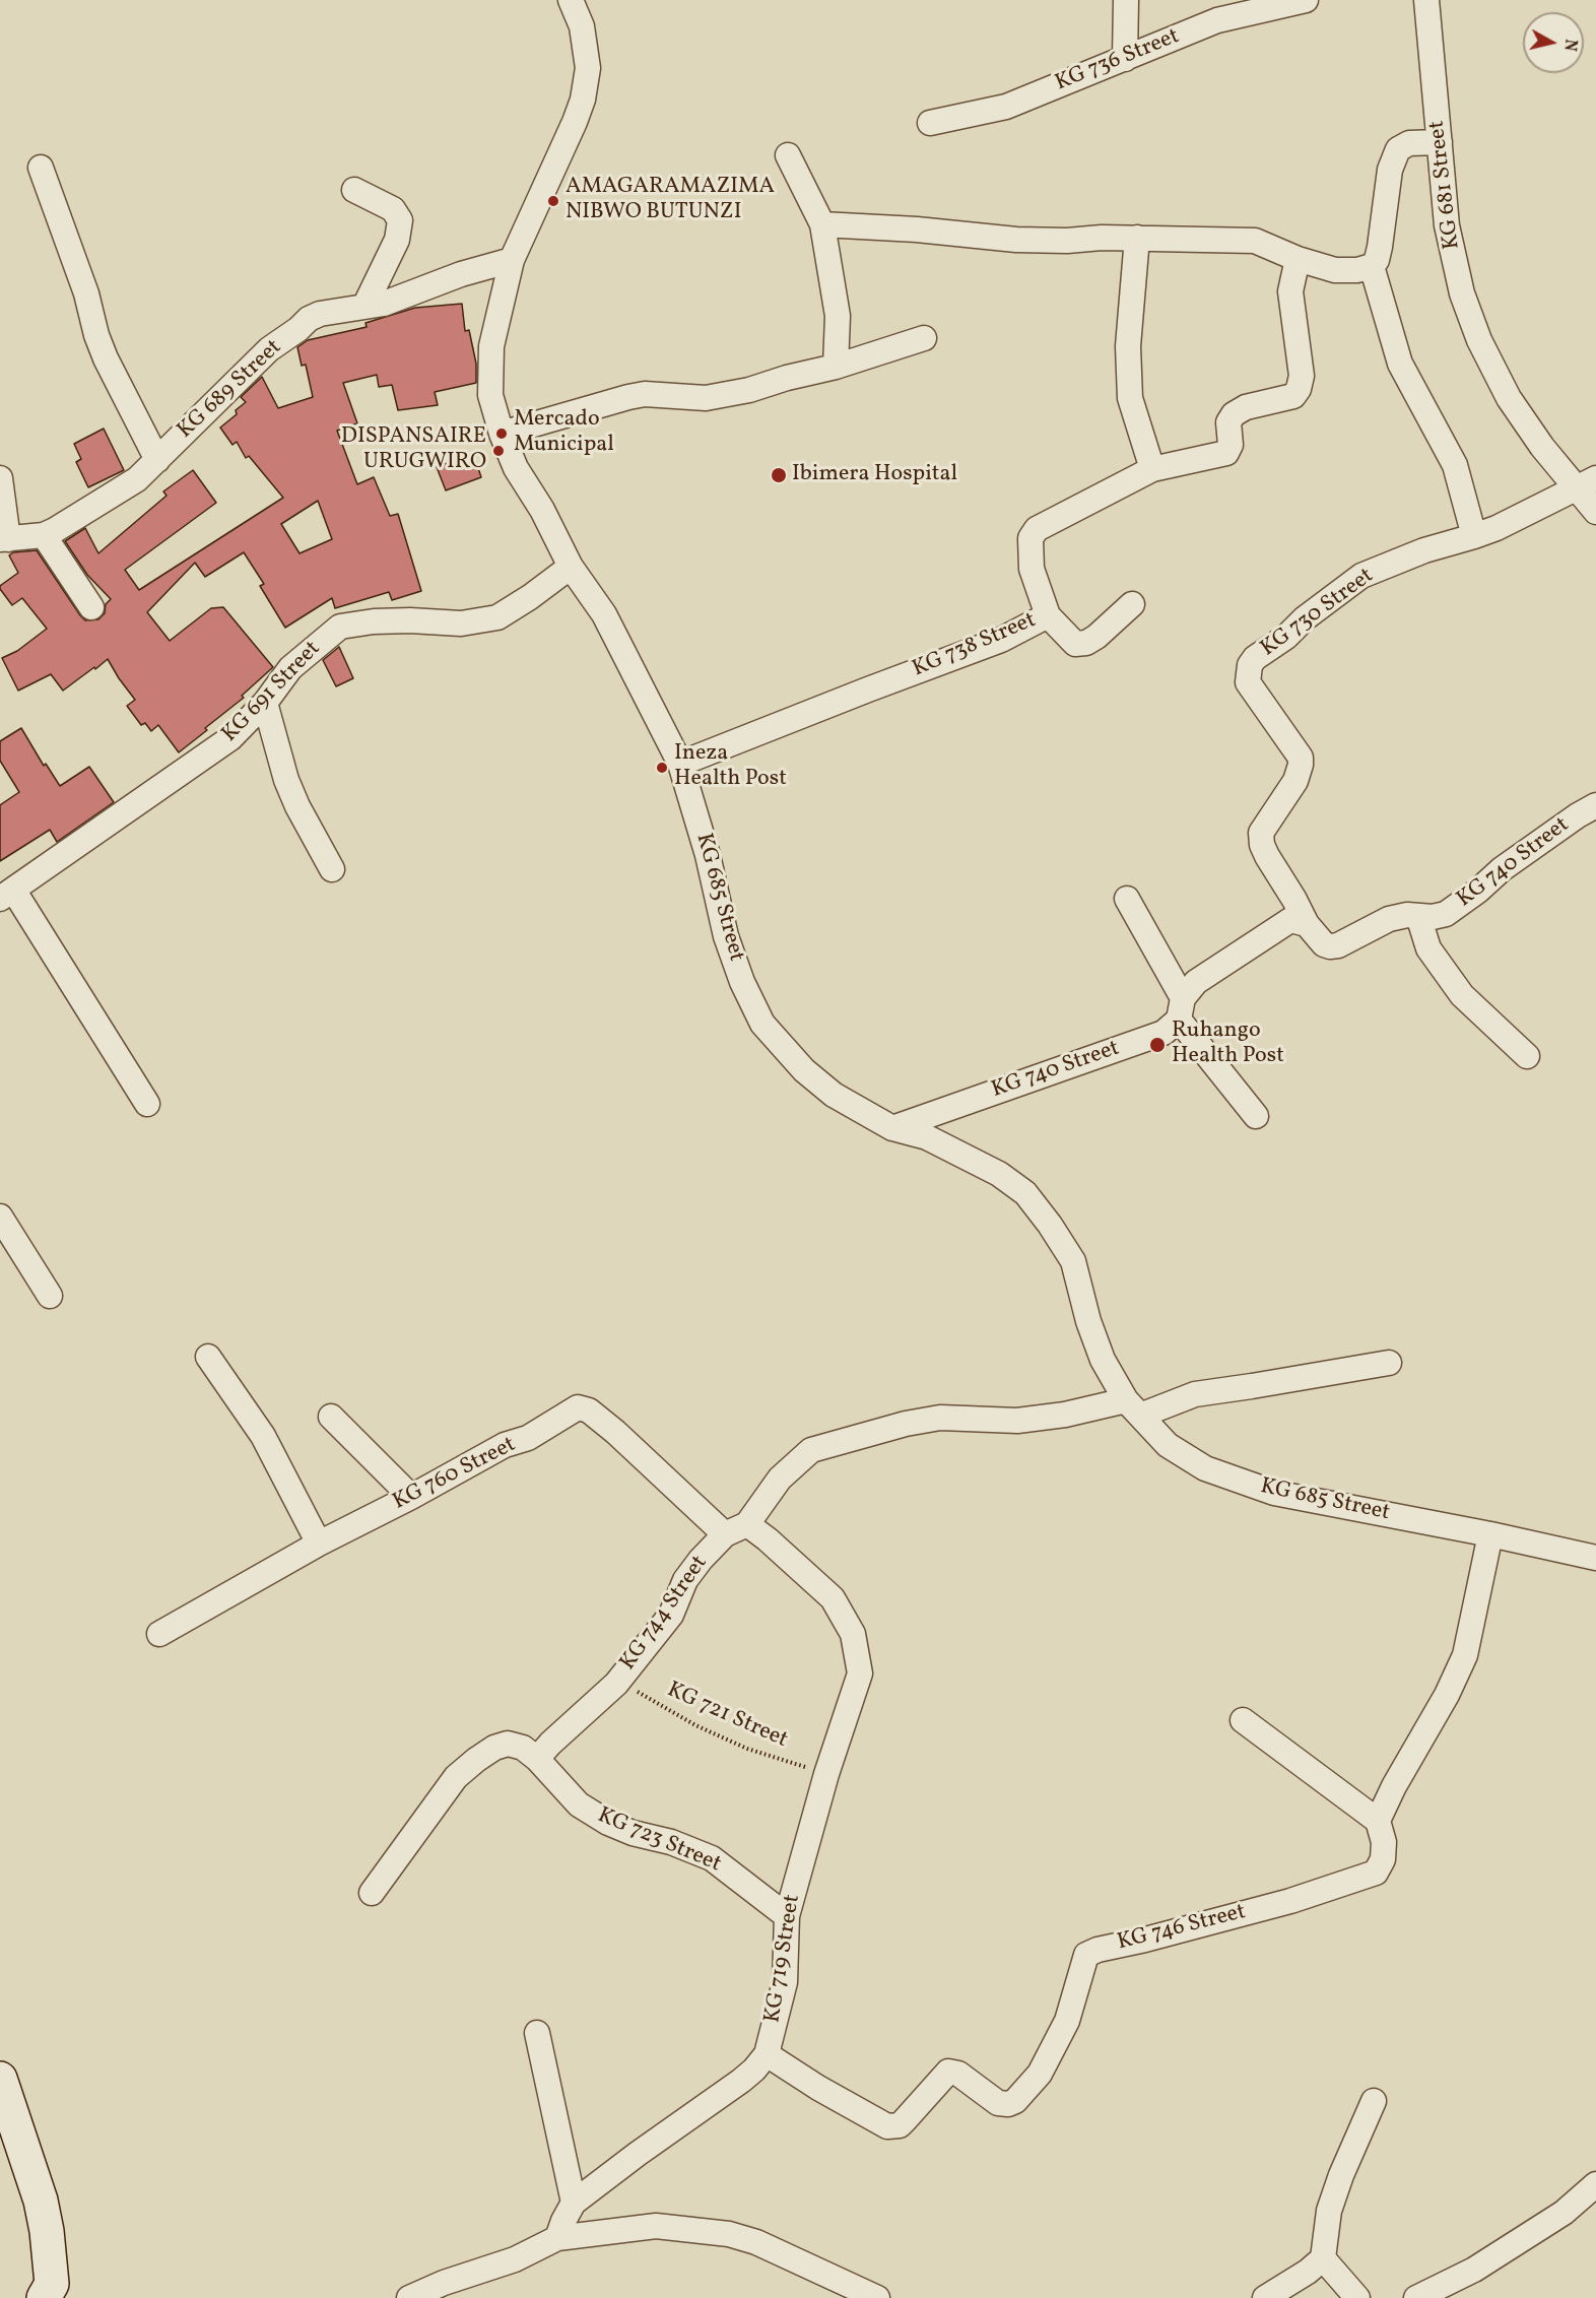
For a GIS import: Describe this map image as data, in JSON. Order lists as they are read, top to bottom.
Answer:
{
  "streets": {
    "street": [
      "KG 736 Street",
      "KG 681 Street",
      "KG 689 Street",
      "KG 730 Street",
      "KG 738 Street",
      "KG 691 Street",
      "KG 740 Street",
      "KG 685 Street",
      "KG 760 Street",
      "KG 744 Street",
      "KG 723 Street",
      "KG 746 Street",
      "KG 719 Street"
    ],
    "path": ["KG 721 Street"]
  },
  "crossings": [
    ["KG 681 Street", "KG 730 Street"],
    ["KG 689 Street", "KG 685 Street"],
    ["KG 730 Street", "KG 740 Street"],
    ["KG 738 Street", "KG 685 Street"],
    ["KG 691 Street", "KG 685 Street"],
    ["KG 740 Street", "KG 685 Street"],
    ["KG 760 Street", "KG 744 Street"],
    ["KG 744 Street", "KG 721 Street"],
    ["KG 744 Street", "KG 723 Street"],
    ["KG 744 Street", "KG 719 Street"],
    ["KG 721 Street", "KG 719 Street"],
    ["KG 723 Street", "KG 719 Street"],
    ["KG 746 Street", "KG 719 Street"]
  ],
  "places": [
    "AMAGARAMAZIMA NIBWO BUTUNZI",
    "Mercado Municipal",
    "DISPANSAIRE URUGWIRO",
    "Ibimera Hospital",
    "Ineza Health Post",
    "Ruhango Health Post"
  ],
  "north": "right"
}
